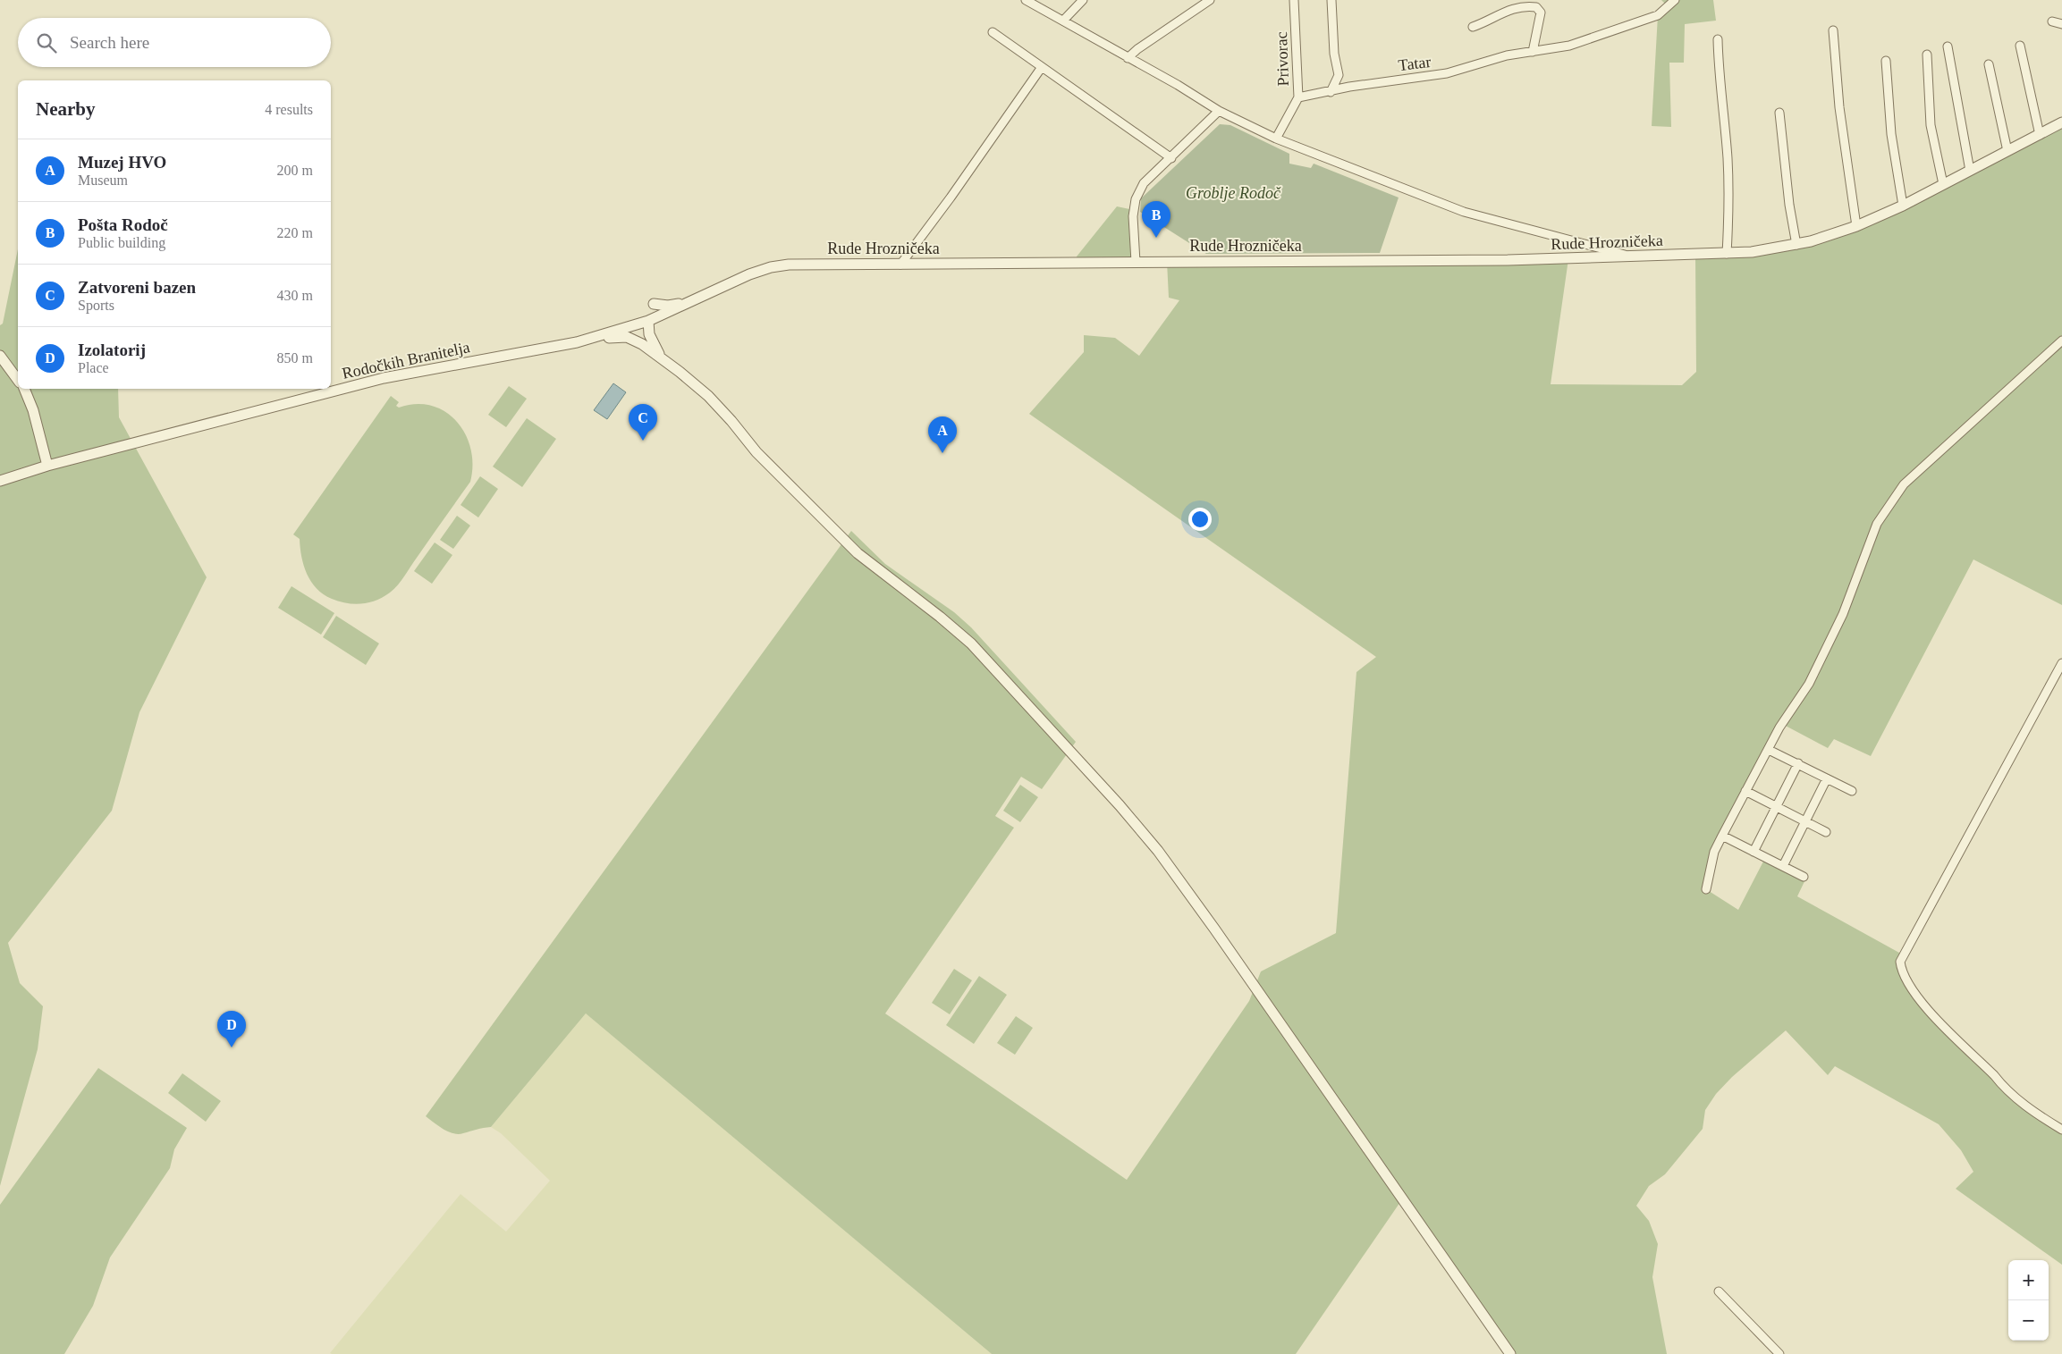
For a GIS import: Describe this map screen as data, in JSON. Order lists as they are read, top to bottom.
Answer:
{
  "streets": {
    "street": [
      "Privorac",
      "Tatar",
      "Rude Hrozničeka",
      "Rodočkih Branitelja"
    ]
  },
  "crossings": [
    ["Privorac", "Tatar"],
    ["Rude Hrozničeka", "Rodočkih Branitelja"]
  ],
  "parks": ["Groblje Rodoč"],
  "page": {
    "search": "Search here",
    "heading": ["Nearby", "4 results"],
    "list": [
      {
        "mark": "A",
        "name": "Muzej HVO",
        "note": "Museum",
        "value": "200 m"
      },
      {
        "mark": "B",
        "name": "Pošta Rodoč",
        "note": "Public building",
        "value": "220 m"
      },
      {
        "mark": "C",
        "name": "Zatvoreni bazen",
        "note": "Sports",
        "value": "430 m"
      },
      {
        "mark": "D",
        "name": "Izolatorij",
        "note": "Place",
        "value": "850 m"
      }
    ],
    "pins": [
      "B",
      "C",
      "A",
      "D"
    ],
    "map_buttons": ["+", "−"]
  }
}
